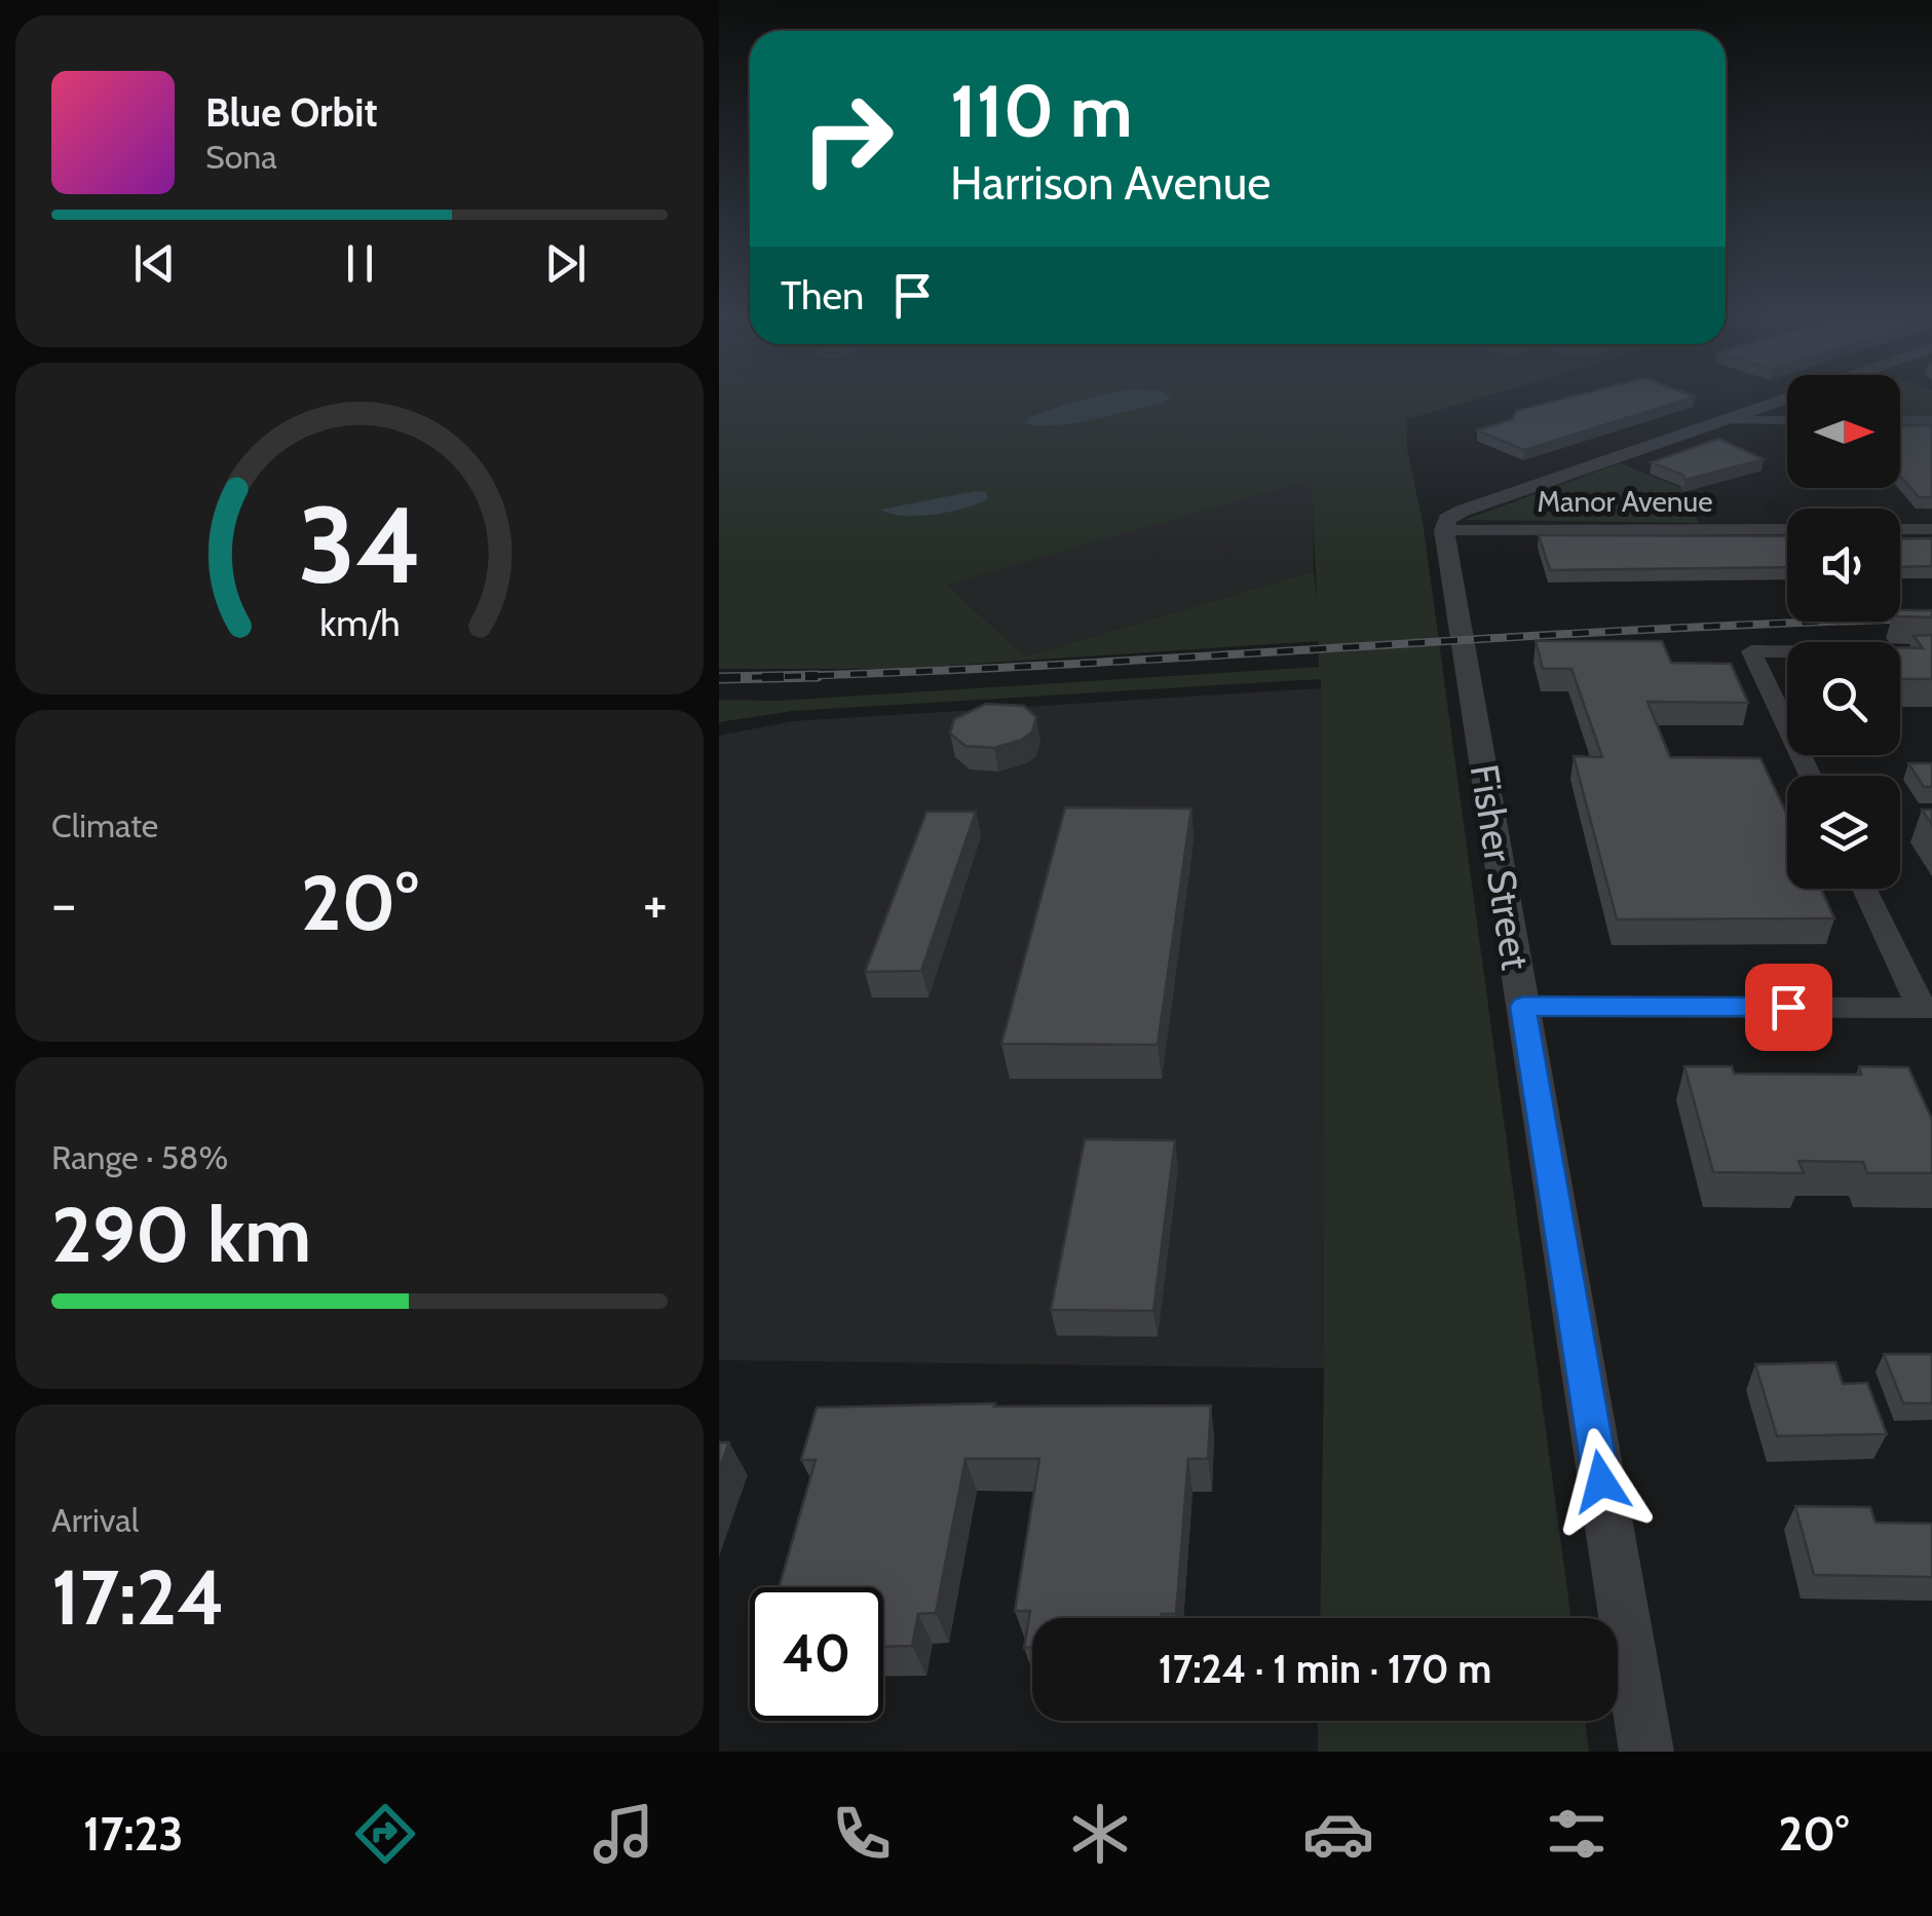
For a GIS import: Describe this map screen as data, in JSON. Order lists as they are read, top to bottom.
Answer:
{
  "streets": {
    "street": ["Manor Avenue", "Fisher Street"]
  },
  "crossings": [
    ["Manor Avenue", "Fisher Street"]
  ],
  "north": "right",
  "page": {
    "turn": ["110 m", "Harrison Avenue"],
    "song": ["Blue Orbit", "Sona"],
    "then": "Then",
    "tile": [
      "Climate",
      ["Range · 58%", "290 km"],
      ["Arrival", "17:24"]
    ],
    "heat": ["−", "20°", "+"],
    "limit": "40",
    "trip": "17:24 · 1 min · 170 m",
    "tabs": ["17:23", "20°"],
    "gauge": ["34", "km/h"]
  }
}
